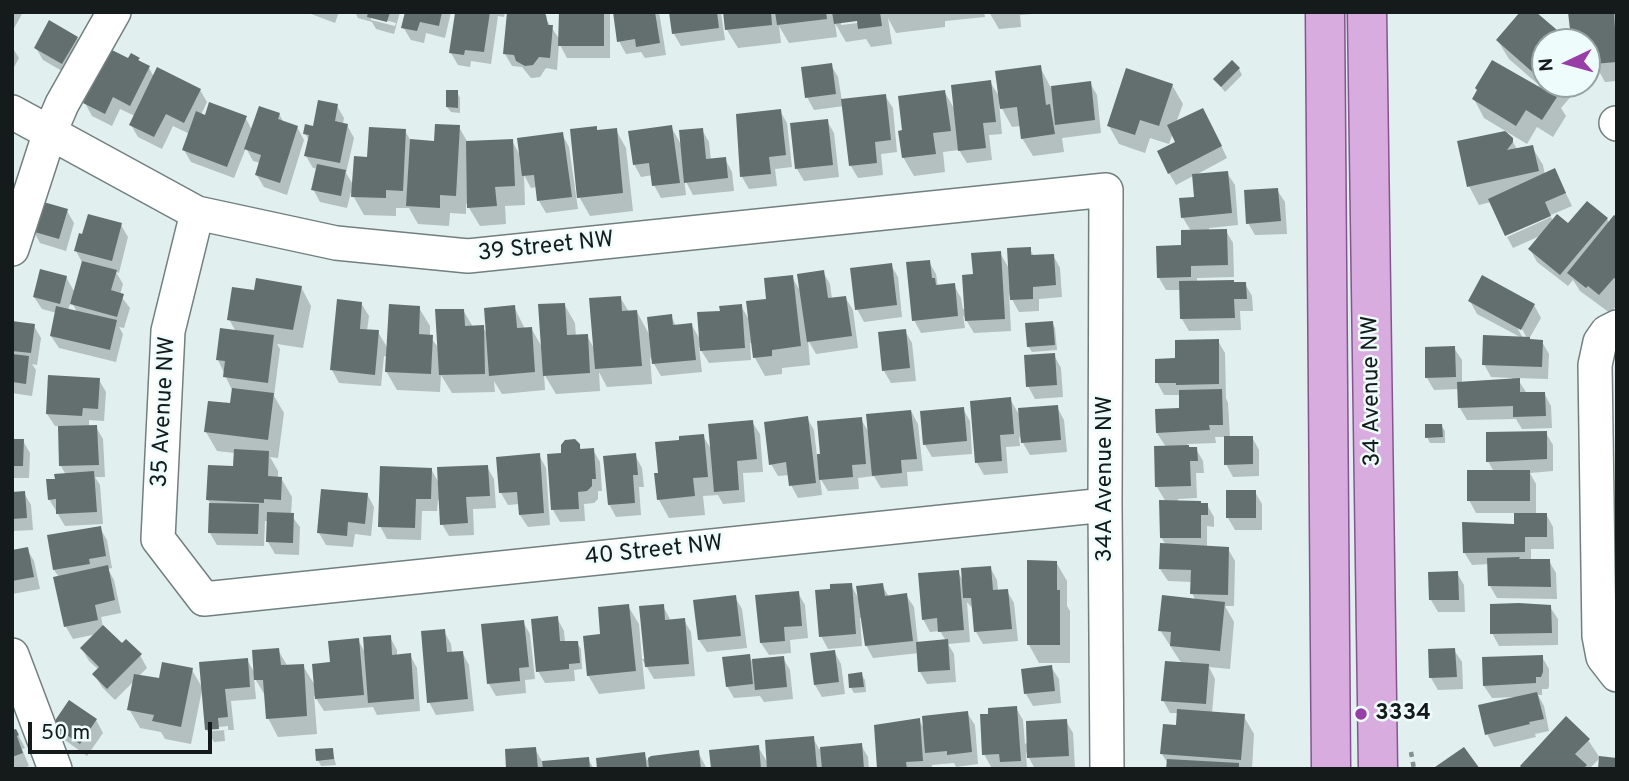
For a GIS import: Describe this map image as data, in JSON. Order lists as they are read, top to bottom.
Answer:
{
  "streets": {
    "main road": ["34 Avenue NW"],
    "street": [
      "39 Street NW",
      "35 Avenue NW",
      "34A Avenue NW",
      "40 Street NW"
    ]
  },
  "crossings": [
    ["39 Street NW", "35 Avenue NW"],
    ["39 Street NW", "34A Avenue NW"],
    ["35 Avenue NW", "40 Street NW"],
    ["34A Avenue NW", "40 Street NW"]
  ],
  "places": ["3334"],
  "scale_bar": "50 m",
  "north": "left"
}
